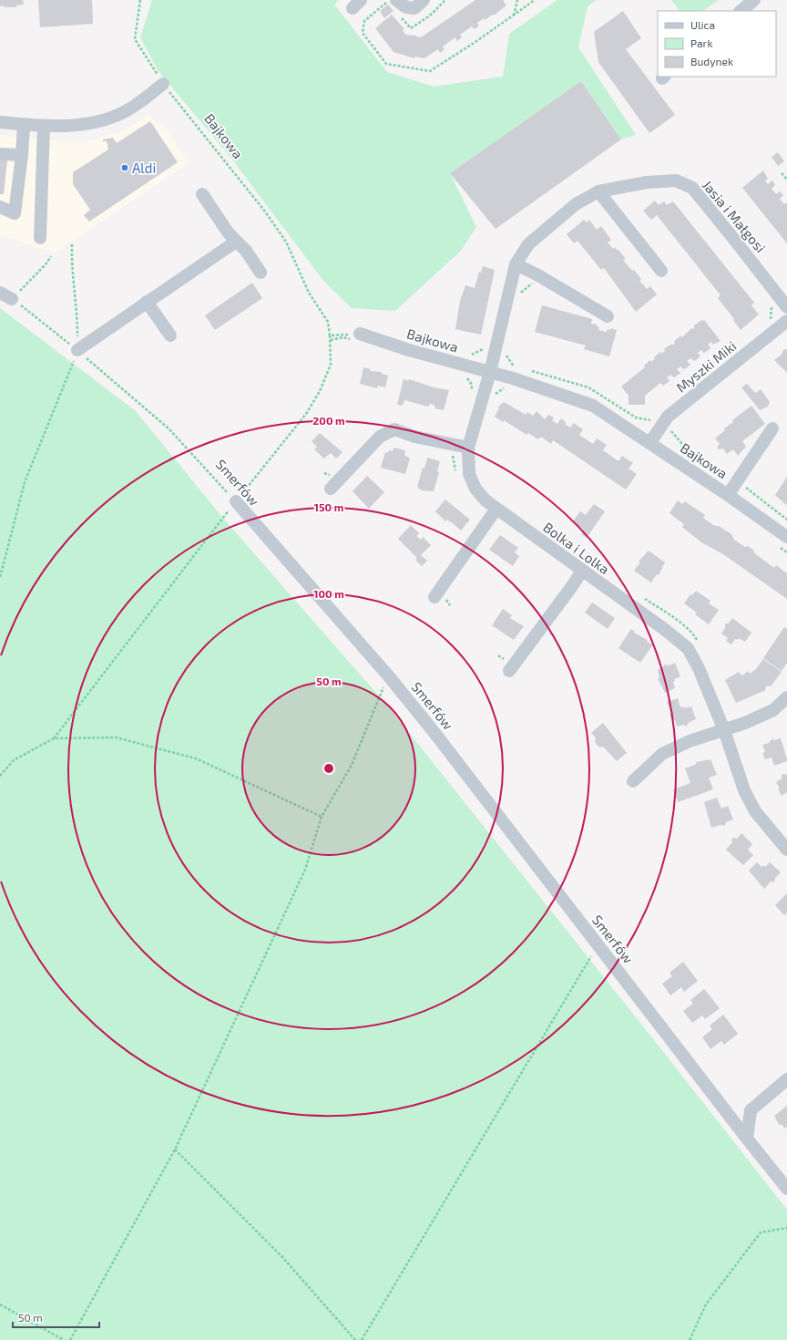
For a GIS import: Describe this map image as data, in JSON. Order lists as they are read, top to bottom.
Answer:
{
  "streets": {
    "street": [
      "Bajkowa",
      "Jasia i Małgosi",
      "Myszki Miki",
      "Smerfów",
      "Bolka i Lolka"
    ]
  },
  "crossings": [
    ["Bajkowa", "Jasia i Małgosi"],
    ["Bajkowa", "Myszki Miki"],
    ["Bajkowa", "Smerfów"],
    ["Bajkowa", "Bolka i Lolka"],
    ["Jasia i Małgosi", "Bolka i Lolka"]
  ],
  "places": ["Aldi"],
  "legend": ["Ulica", "Park", "Budynek"],
  "scale_bar": "50 m",
  "rings": [
    "200 m",
    "150 m",
    "100 m",
    "50 m"
  ]
}
